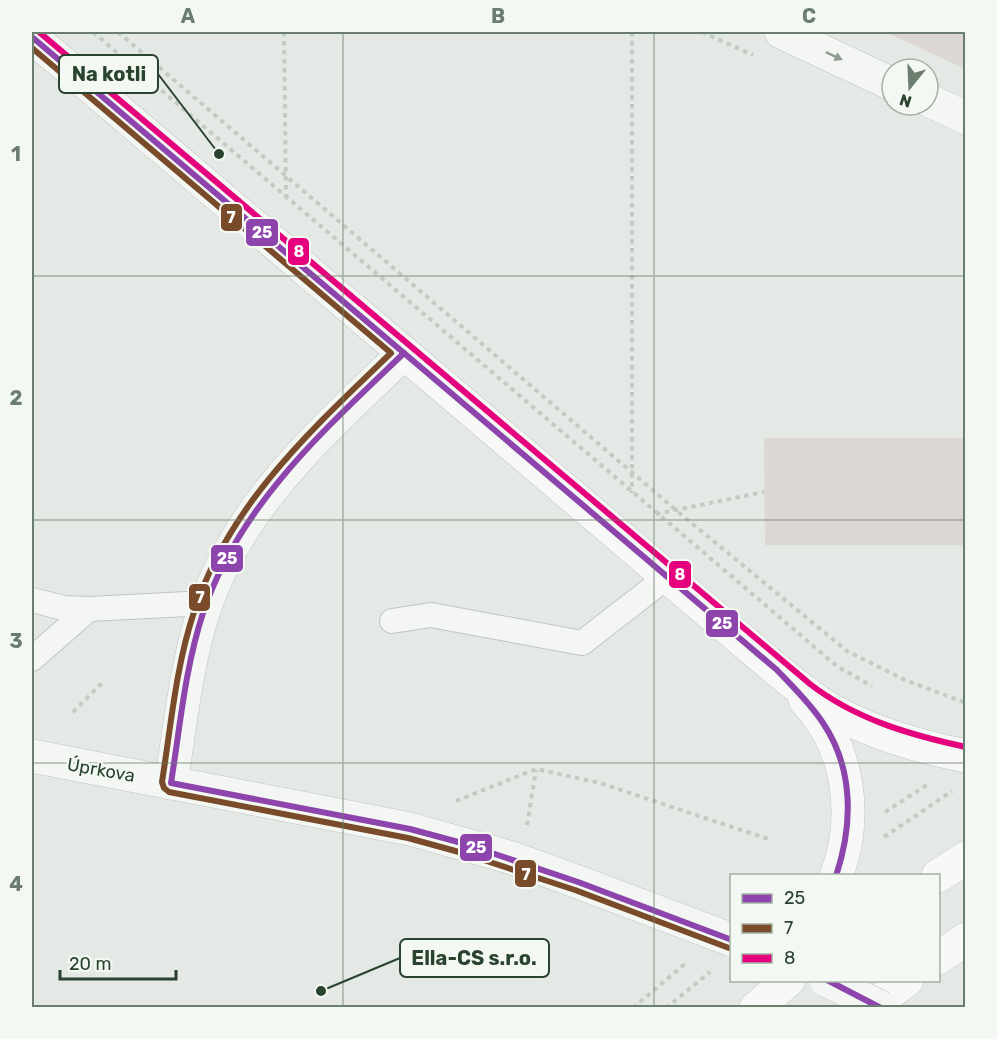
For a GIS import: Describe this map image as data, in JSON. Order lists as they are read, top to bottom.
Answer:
{
  "streets": {
    "street": ["Úprkova"]
  },
  "places": ["Na kotli", "Ella-CS s.r.o."],
  "lines": ["transit line 8", "transit line 25", "transit line 7"],
  "legend": ["25", "7", "8"],
  "scale_bar": "20 m",
  "north": "bottom",
  "grid": {
    "columns": ["A", "B", "C"],
    "rows": [
      "1",
      "2",
      "3",
      "4"
    ]
  }
}
